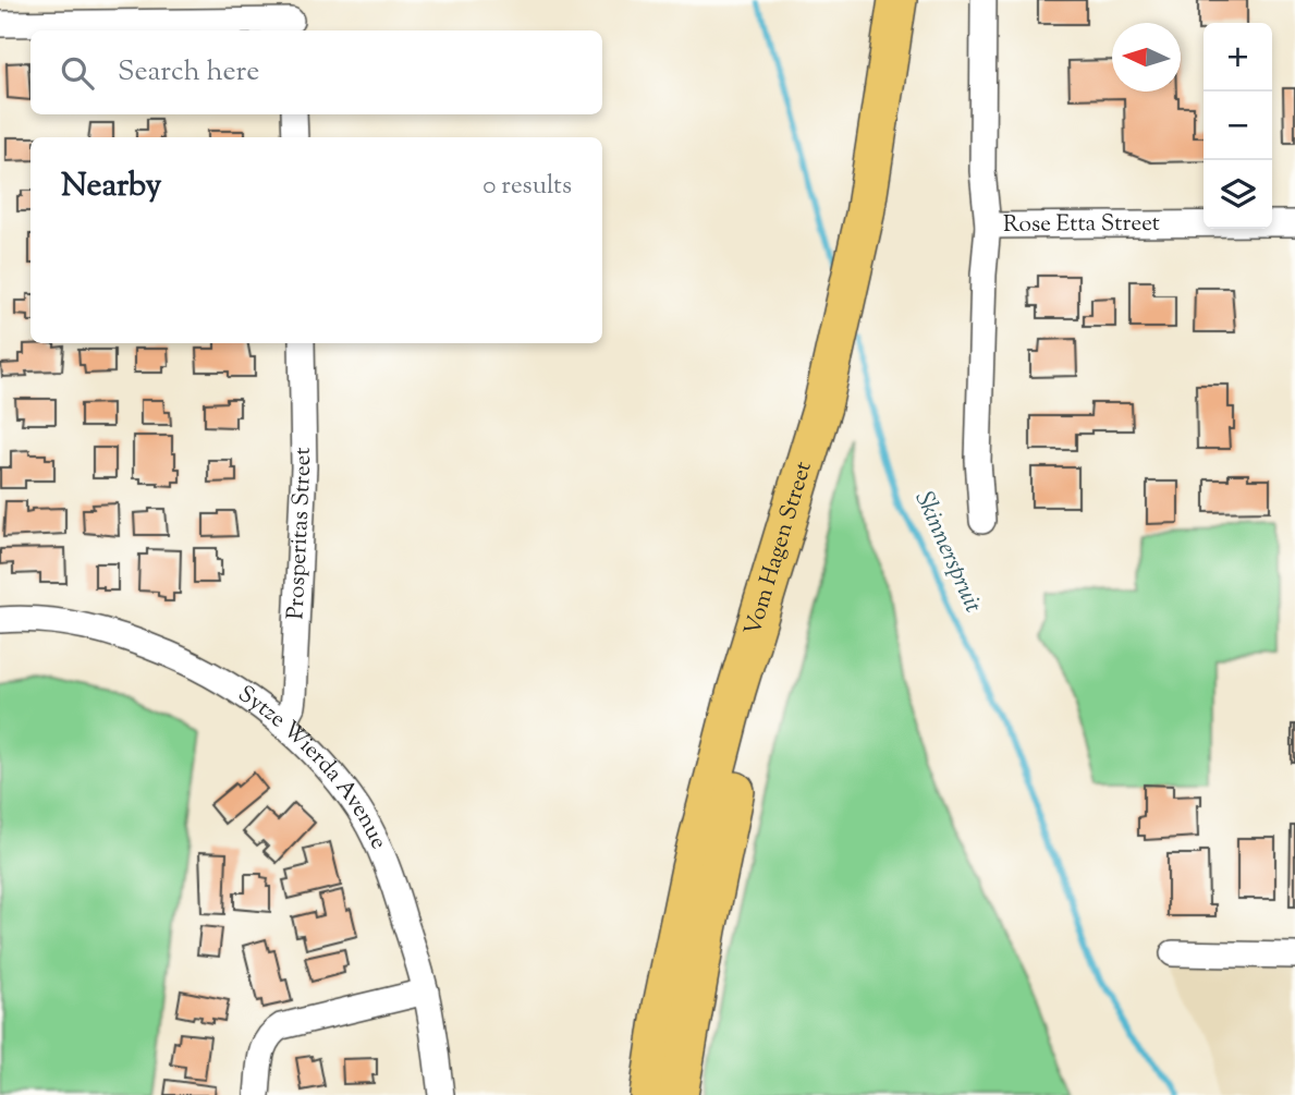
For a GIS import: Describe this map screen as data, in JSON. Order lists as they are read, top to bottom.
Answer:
{
  "streets": {
    "main road": ["Vom Hagen Street"],
    "street": ["Rose Etta Street", "Prosperitas Street", "Sytze Wierda Avenue"]
  },
  "crossings": [
    ["Prosperitas Street", "Sytze Wierda Avenue"]
  ],
  "water": ["Skinnerspruit"],
  "north": "left",
  "page": {
    "map_buttons": ["+", "−"],
    "search": "Search here",
    "heading": ["Nearby", "0 results"]
  }
}
